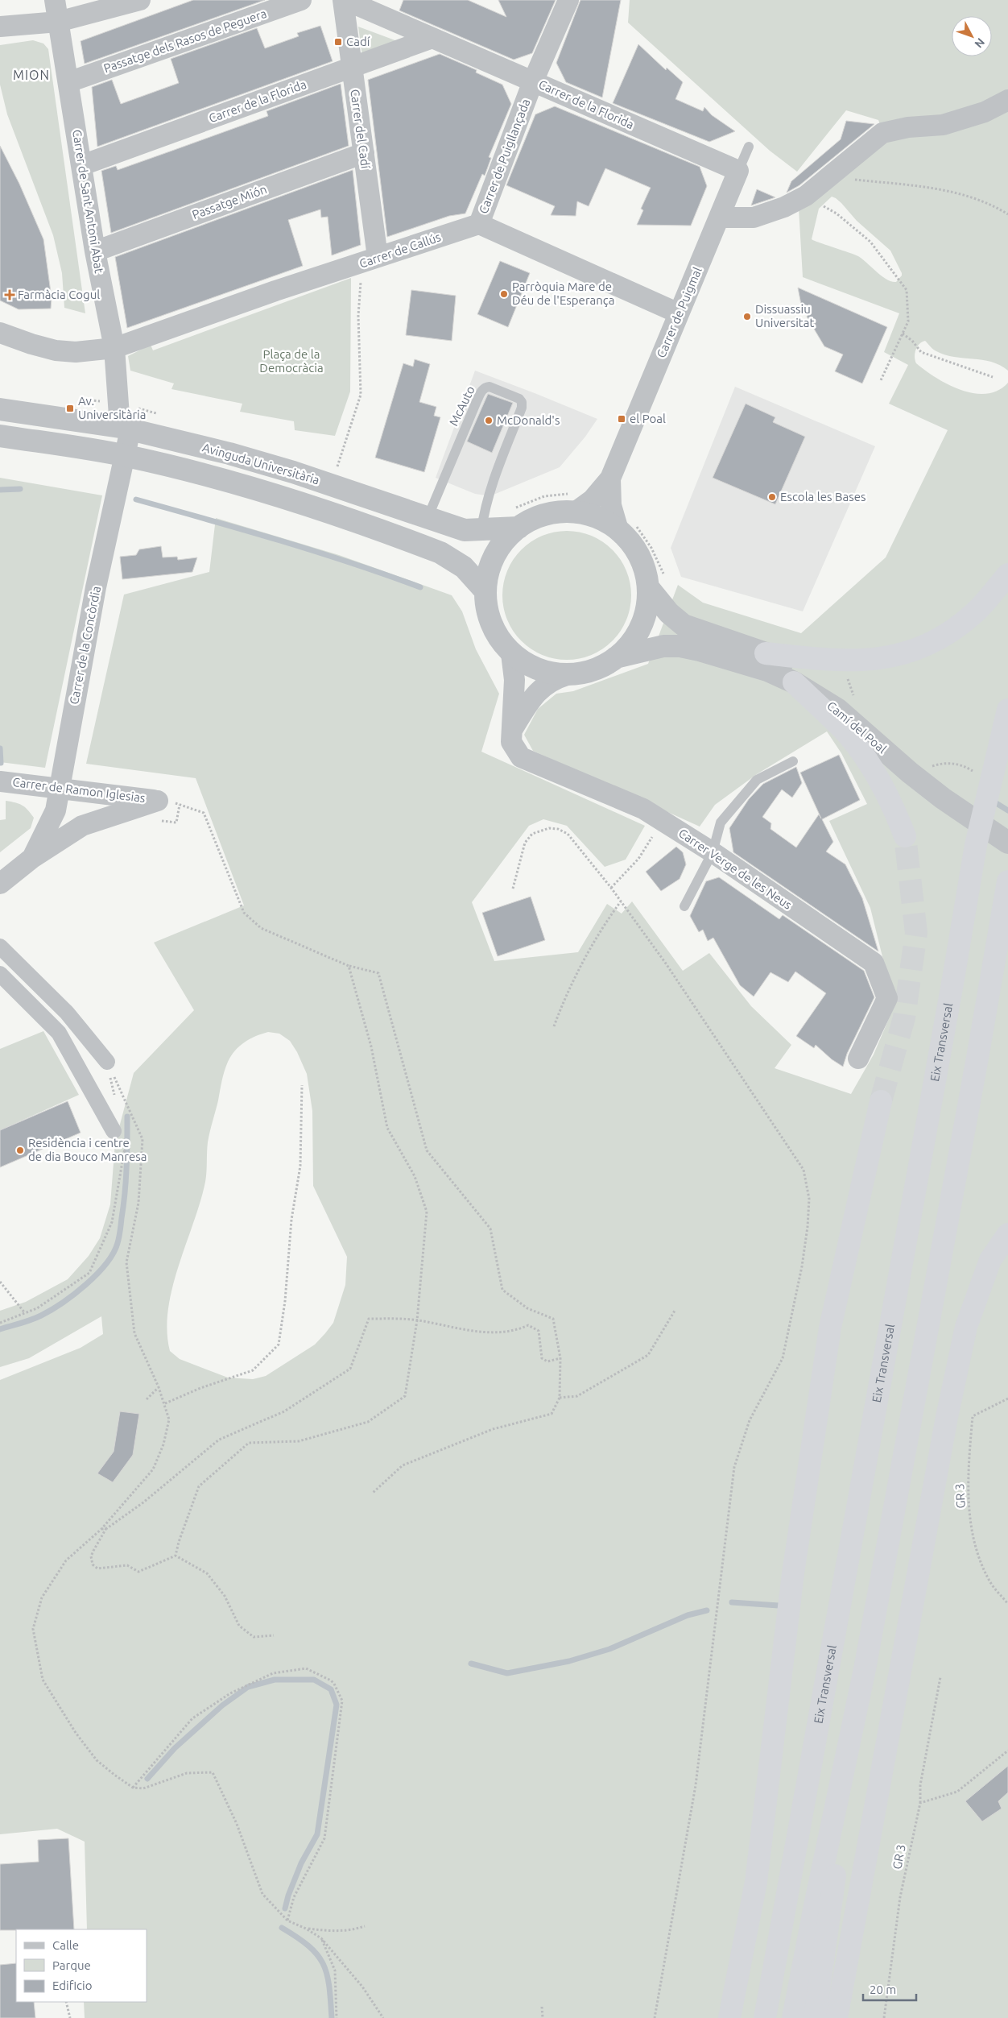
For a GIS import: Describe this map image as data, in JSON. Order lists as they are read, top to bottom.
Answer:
{
  "streets": {
    "highway": ["Eix Transversal"],
    "street": [
      "Passatge dels Rasos de Peguera",
      "Carrer de la Florida",
      "Carrer del Cadí",
      "Carrer de Puigllançada",
      "Carrer de Sant Antoni Abat",
      "Passatge Mión",
      "Carrer de Callús",
      "Carrer de Puigmal",
      "Avinguda Universitària",
      "Carrer de la Concòrdia",
      "Camí del Poal",
      "Carrer de Ramon Iglesias",
      "Carrer Verge de les Neus"
    ],
    "lane": ["McAuto"],
    "path": ["GR 3"]
  },
  "crossings": [
    ["Passatge dels Rasos de Peguera", "Carrer de Sant Antoni Abat"],
    ["Carrer de la Florida", "Carrer del Cadí"],
    ["Carrer de la Florida", "Carrer de Puigllançada"],
    ["Carrer de la Florida", "Carrer de Sant Antoni Abat"],
    ["Carrer de la Florida", "Carrer de Puigmal"],
    ["Carrer del Cadí", "Passatge Mión"],
    ["Carrer del Cadí", "Carrer de Callús"],
    ["Carrer de Puigllançada", "Carrer de Callús"],
    ["Carrer de Sant Antoni Abat", "Passatge Mión"],
    ["Carrer de Sant Antoni Abat", "Carrer de Callús"],
    ["Carrer de Sant Antoni Abat", "Avinguda Universitària"],
    ["Carrer de Sant Antoni Abat", "Carrer de la Concòrdia"],
    ["McAuto", "Avinguda Universitària"],
    ["Avinguda Universitària", "Carrer de la Concòrdia"],
    ["Carrer de la Concòrdia", "Carrer de Ramon Iglesias"]
  ],
  "districts": ["MION"],
  "parks": ["Plaça de la Democràcia"],
  "places": {
    "transit": ["Cadí", "Av. Universitària", "el Poal"],
    "other": [
      "Parròquia Mare de Déu de l'Esperança",
      "Dissuassiu Universitat",
      "McDonald's",
      "Escola les Bases",
      "Residència i centre de dia Bouco Manresa"
    ],
    "health": ["Farmàcia Cogul"]
  },
  "legend": ["Calle", "Parque", "Edificio"],
  "scale_bar": "20 m",
  "north": "bottom right"
}
